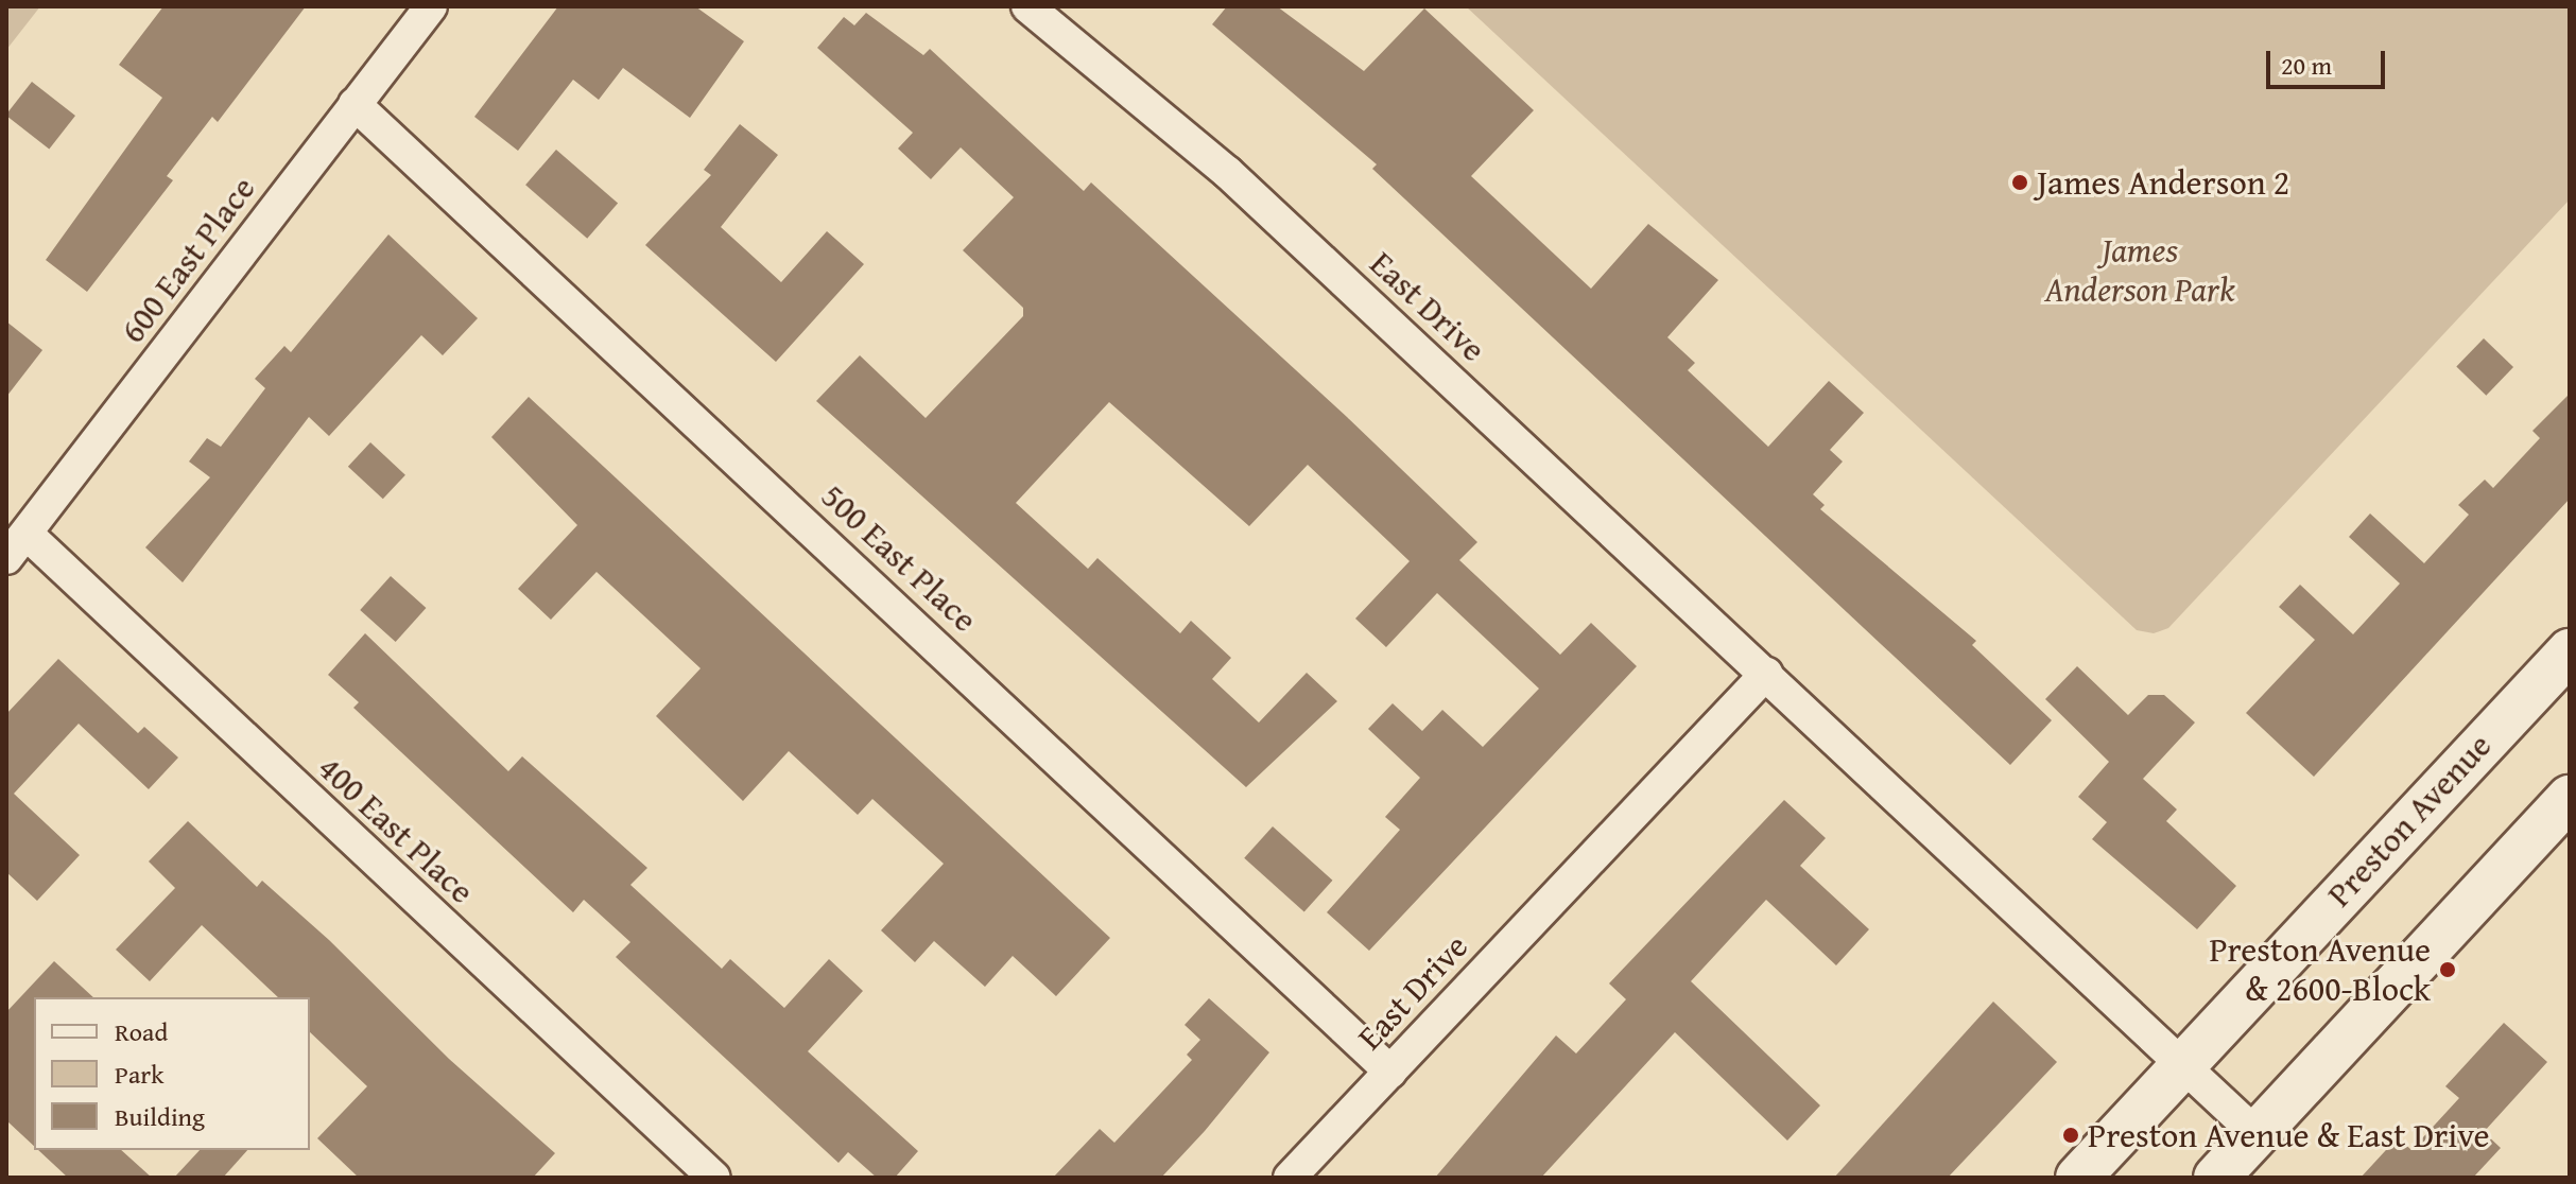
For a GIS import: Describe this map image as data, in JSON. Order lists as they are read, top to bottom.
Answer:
{
  "streets": {
    "main road": ["Preston Avenue"],
    "street": [
      "600 East Place",
      "East Drive",
      "500 East Place",
      "400 East Place"
    ]
  },
  "crossings": [
    ["600 East Place", "500 East Place"],
    ["600 East Place", "400 East Place"],
    ["East Drive", "500 East Place"],
    ["East Drive", "Preston Avenue"]
  ],
  "parks": ["James Anderson Park"],
  "places": ["James Anderson 2", "Preston Avenue & 2600-Block", "Preston Avenue & East Drive"],
  "legend": ["Road", "Park", "Building"],
  "scale_bar": "20 m"
}
